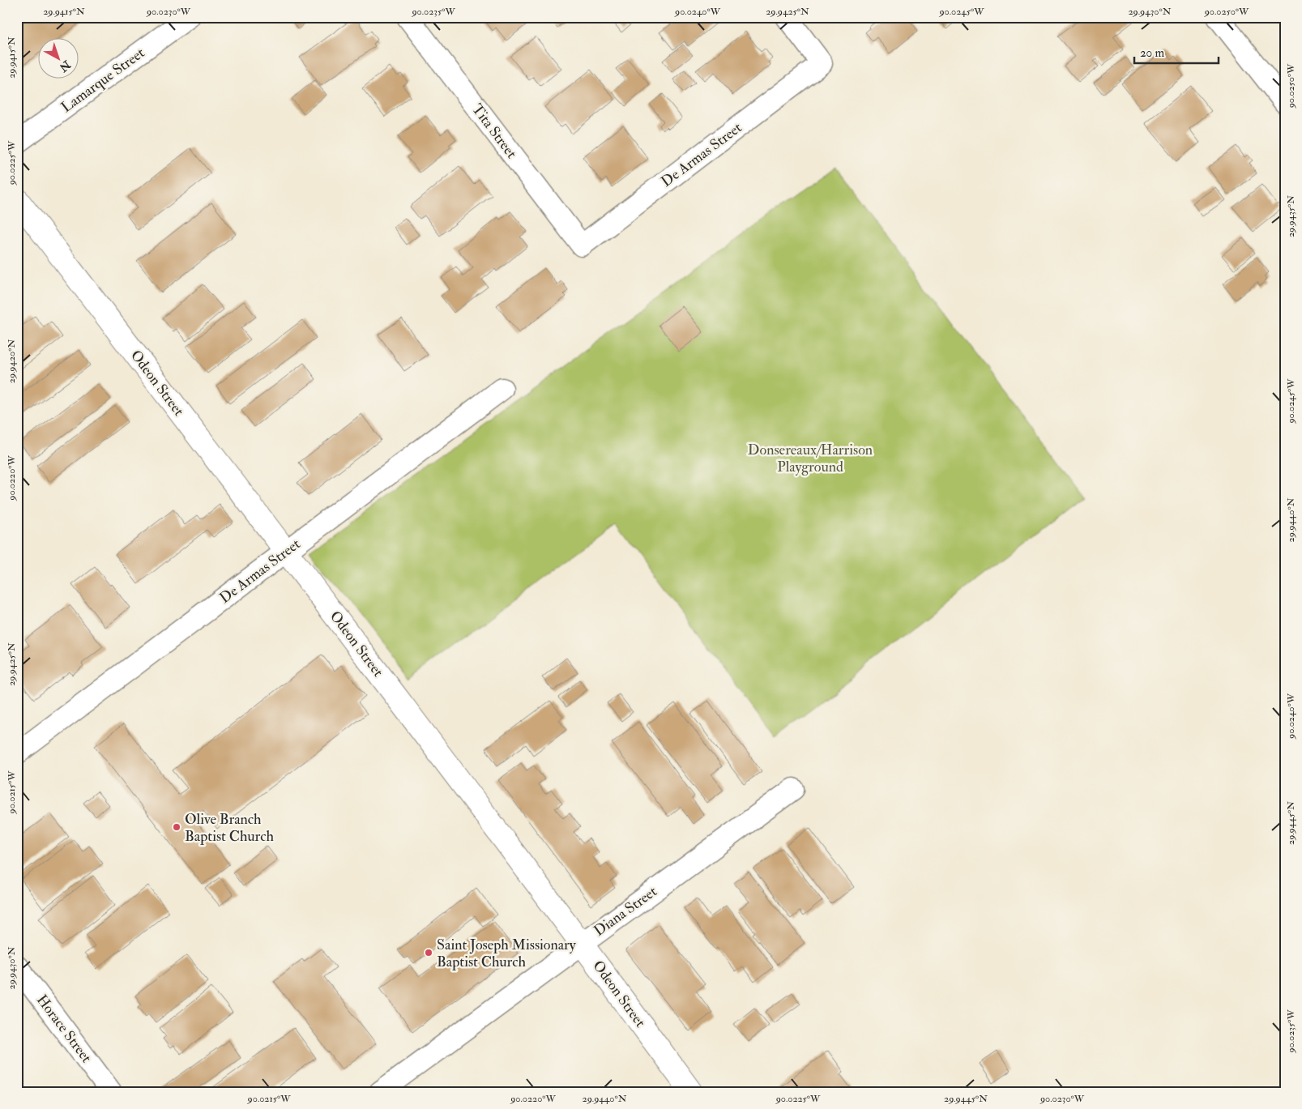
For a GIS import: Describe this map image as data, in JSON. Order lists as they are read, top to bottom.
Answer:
{
  "streets": {
    "street": [
      "Lamarque Street",
      "Tita Street",
      "De Armas Street",
      "Odeon Street",
      "Diana Street",
      "Horace Street"
    ]
  },
  "crossings": [
    ["Tita Street", "De Armas Street"],
    ["De Armas Street", "Odeon Street"],
    ["Odeon Street", "Diana Street"]
  ],
  "parks": ["Donsereaux/Harrison Playground"],
  "places": ["Olive Branch Baptist Church", "Saint Joseph Missionary Baptist Church"],
  "scale_bar": "20 m",
  "north": "bottom right",
  "coordinates": [
    "29.9415°N",
    "90.0230°W",
    "90.0235°W",
    "90.0240°W",
    "29.9425°N",
    "90.0245°W",
    "29.9430°N",
    "90.0250°W",
    "90.0225°W",
    "29.9435°N",
    "29.9420°N",
    "90.0220°W",
    "29.9440°N",
    "90.0215°W",
    "29.9445°N"
  ]
}
